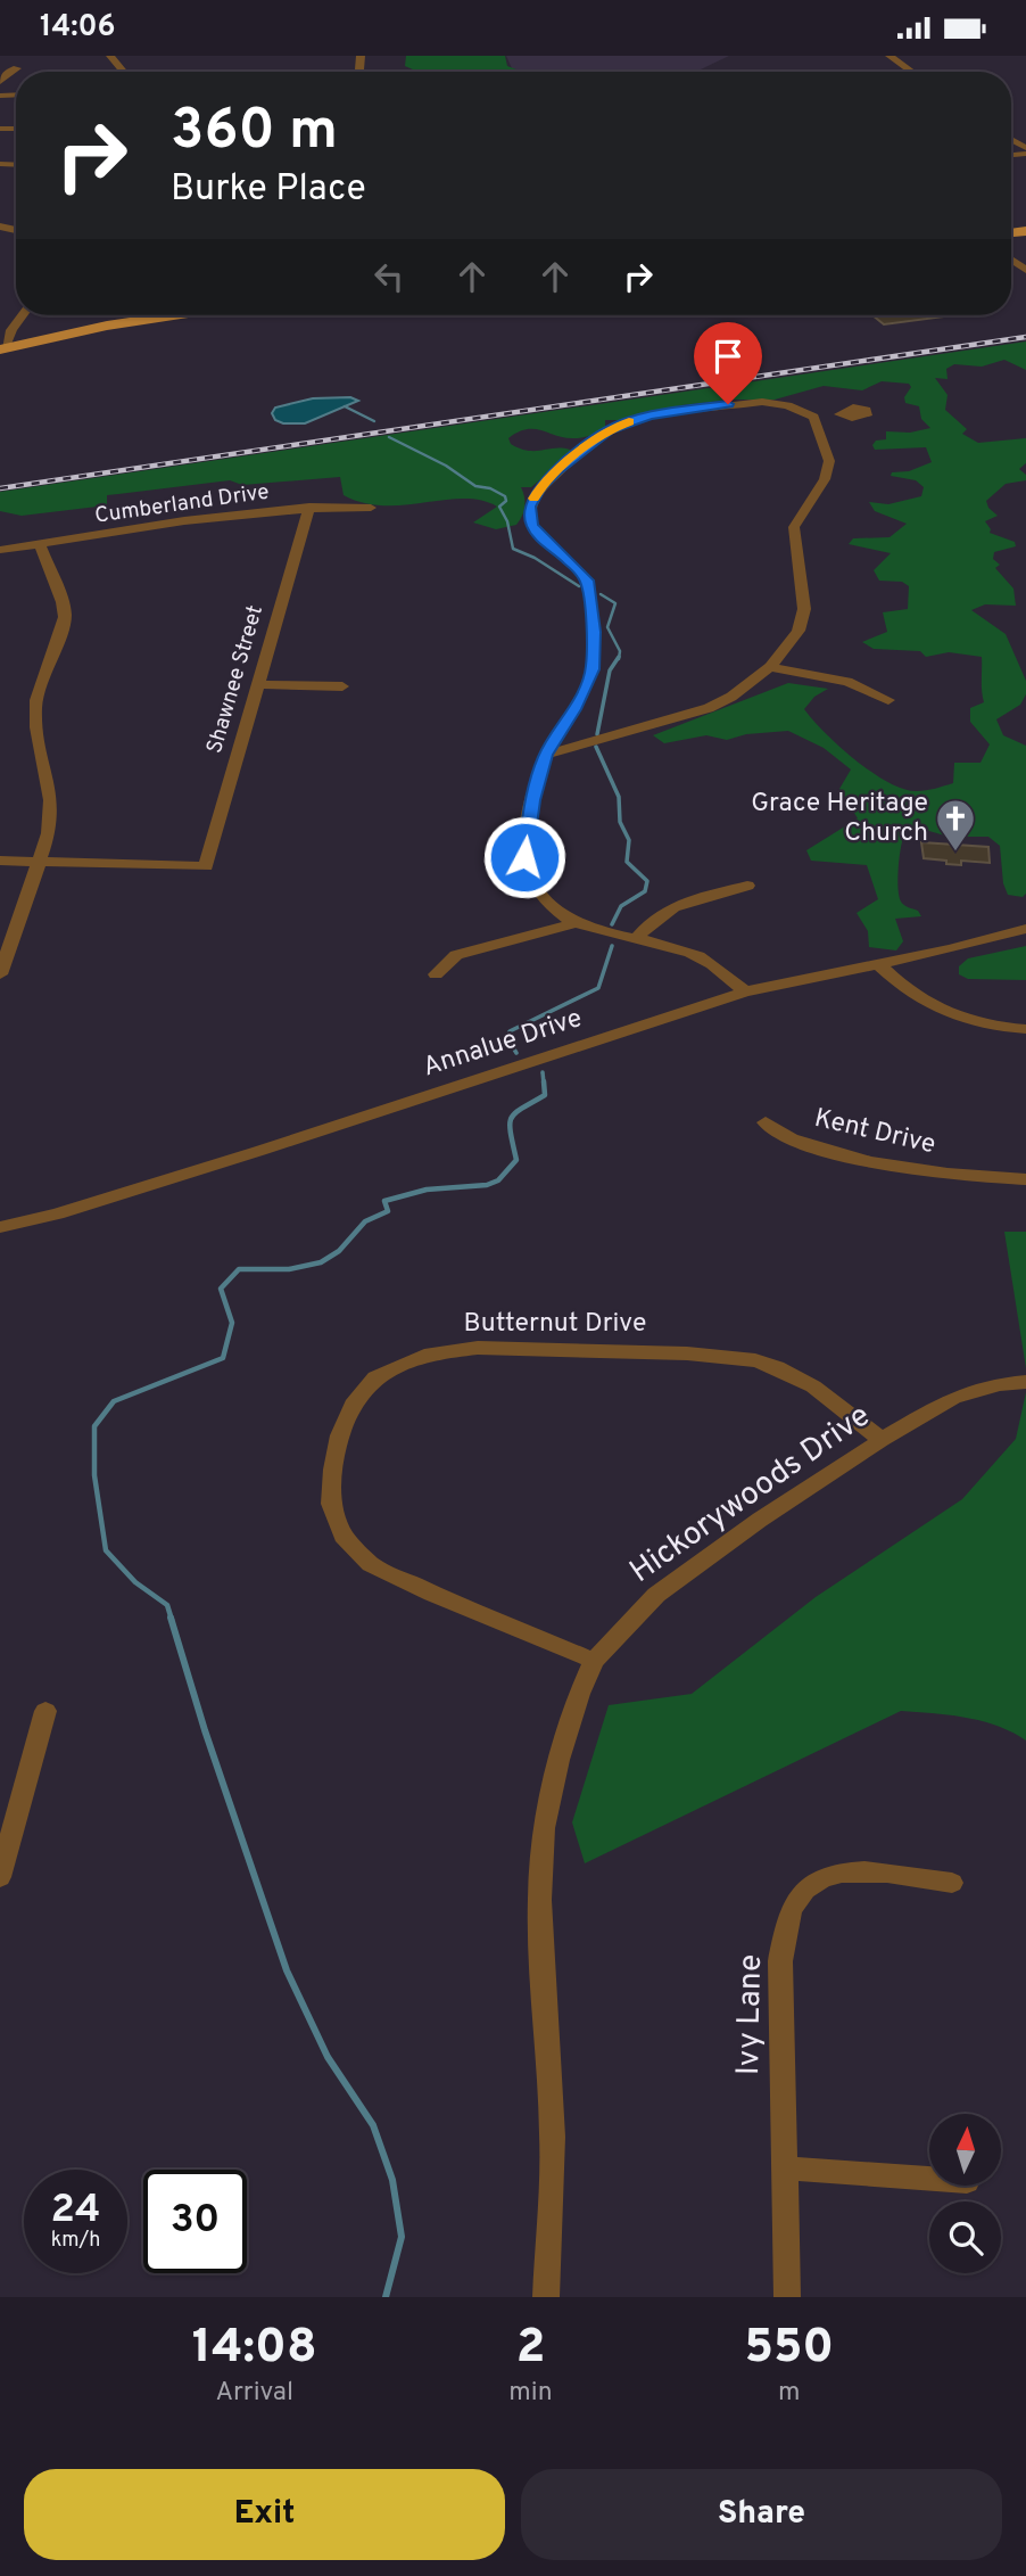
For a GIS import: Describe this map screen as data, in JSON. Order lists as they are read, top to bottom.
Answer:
{
  "streets": {
    "street": [
      "Cumberland Drive",
      "Shawnee Street",
      "Annalue Drive",
      "Kent Drive",
      "Butternut Drive",
      "Hickorywoods Drive",
      "Ivy Lane"
    ]
  },
  "crossings": [
    ["Cumberland Drive", "Shawnee Street"],
    ["Butternut Drive", "Hickorywoods Drive"]
  ],
  "places": {
    "church": ["Grace Heritage Church"]
  },
  "north": "top",
  "page": {
    "status": "14:06",
    "turn": ["360 m", "Burke Place"],
    "speed": "24 km/h",
    "limit": "30",
    "eta": [
      "14:08",
      "Arrival",
      "2",
      "min",
      "550",
      "m"
    ],
    "buttons": ["Exit", "Share"]
  }
}
